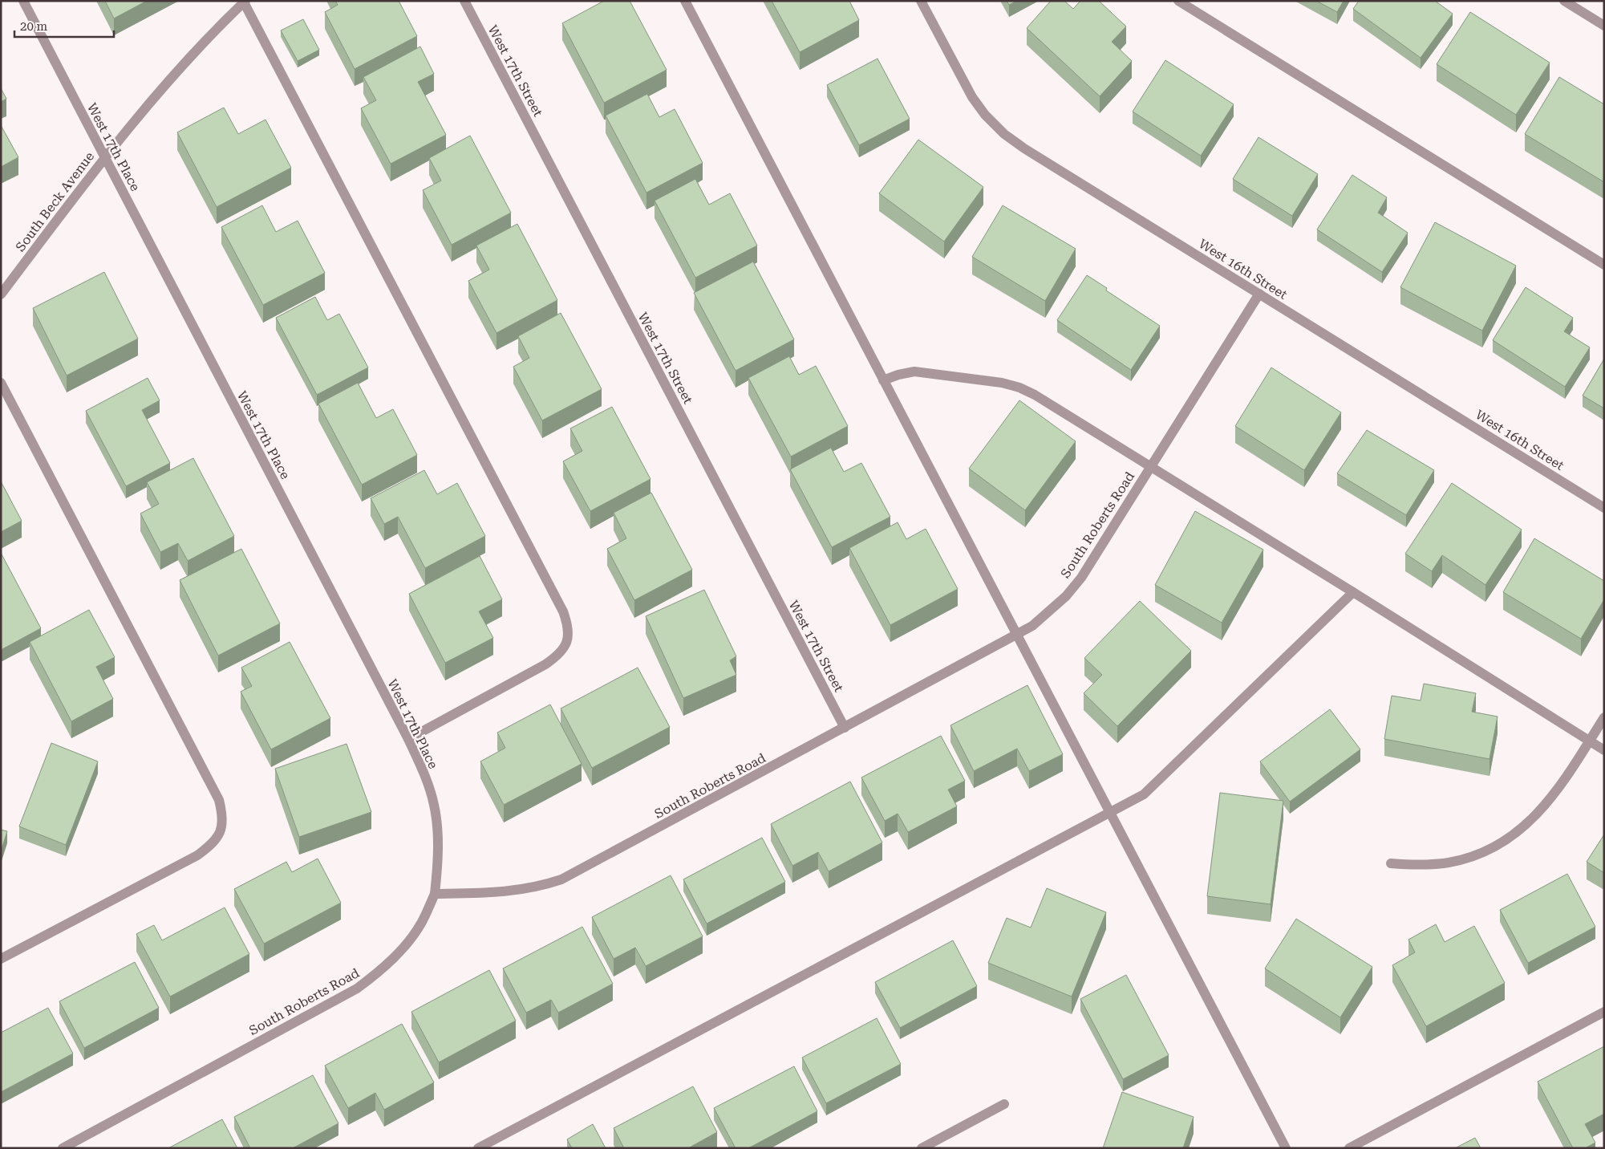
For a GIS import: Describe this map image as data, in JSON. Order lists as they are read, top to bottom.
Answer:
{
  "streets": {
    "street": [
      "West 17th Street",
      "West 17th Place",
      "South Beck Avenue",
      "West 16th Street",
      "South Roberts Road"
    ]
  },
  "crossings": [
    ["West 17th Street", "South Roberts Road"],
    ["West 17th Place", "South Beck Avenue"],
    ["West 17th Place", "South Roberts Road"],
    ["West 16th Street", "South Roberts Road"]
  ],
  "scale_bar": "20 m"
}
